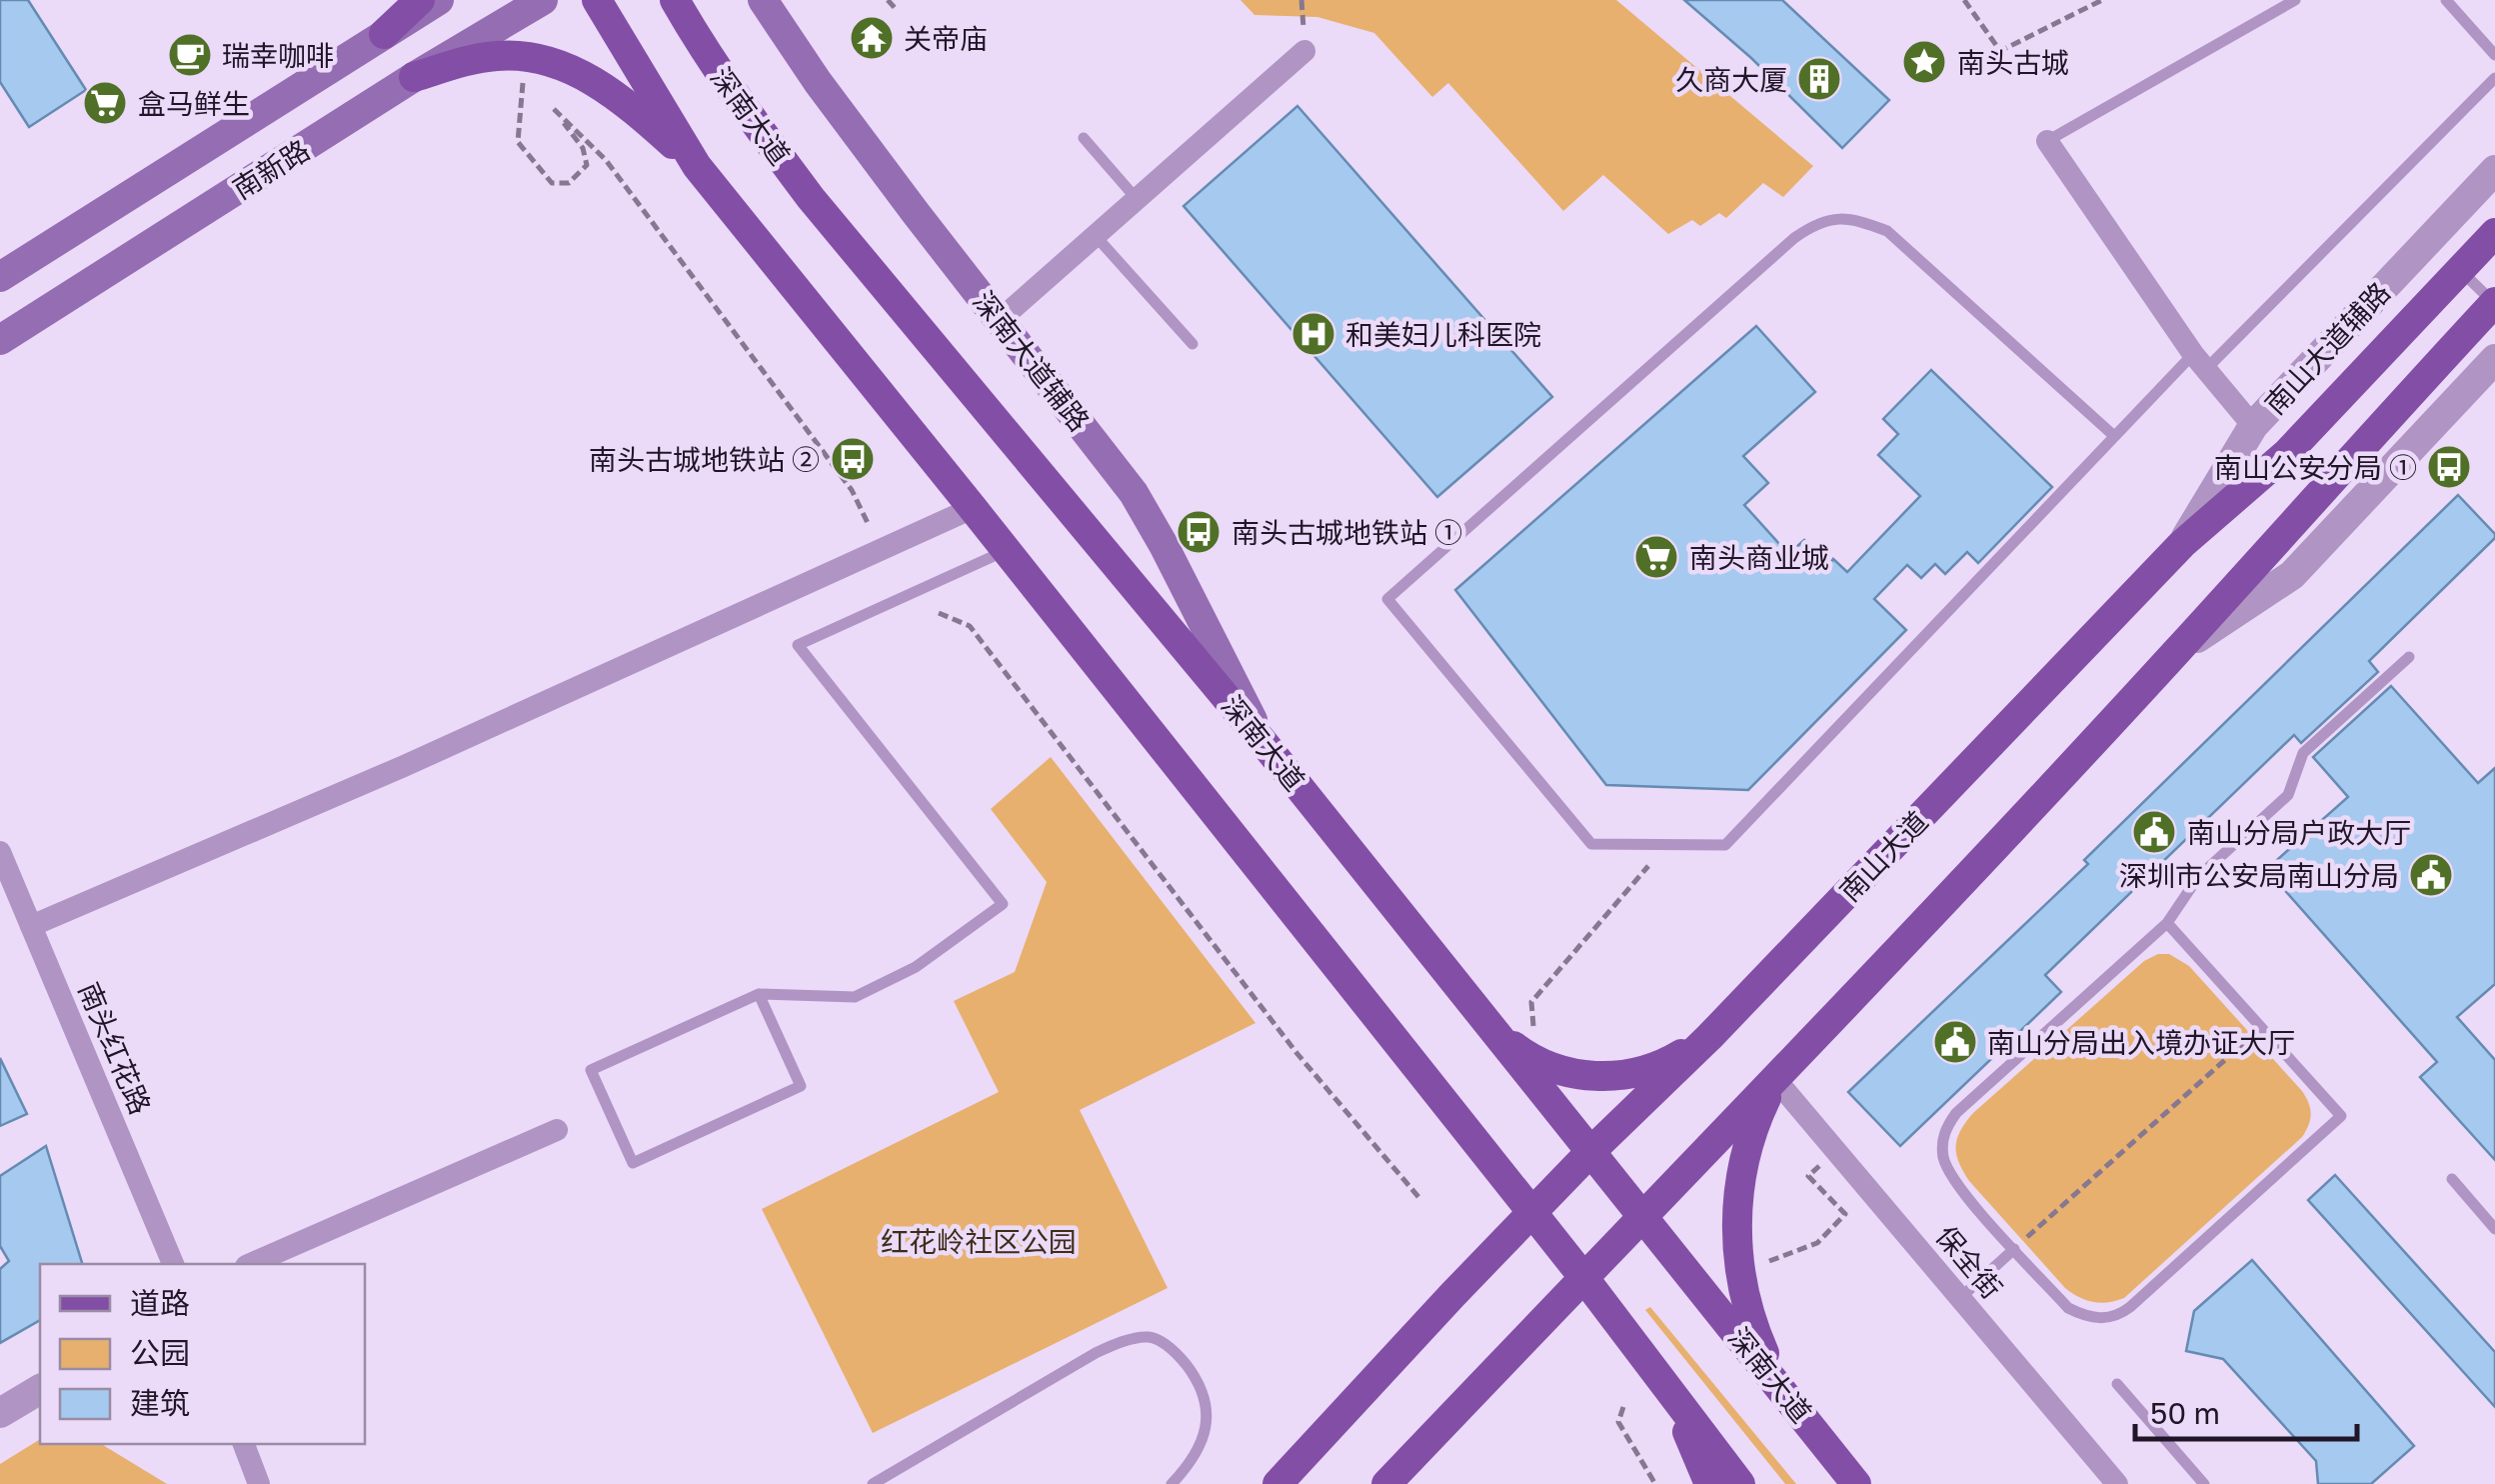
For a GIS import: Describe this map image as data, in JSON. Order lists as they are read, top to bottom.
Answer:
{
  "streets": {
    "main road": [
      "深南大道",
      "南新路",
      "深南大道辅路",
      "南山大道"
    ],
    "street": ["南山大道辅路", "南头红花路", "保全街"]
  },
  "crossings": [
    ["深南大道", "深南大道辅路"],
    ["深南大道", "南山大道"],
    ["南山大道辅路", "南山大道"]
  ],
  "parks": ["红花岭社区公园"],
  "places": {
    "temple": ["关帝庙"],
    "cafe": ["瑞幸咖啡"],
    "place": ["南头古城"],
    "building": ["久商大厦"],
    "supermarket": ["盒马鲜生", "南头商业城"],
    "hospital": ["和美妇儿科医院"],
    "bus stop": ["南头古城地铁站 ②", "南山公安分局 ①", "南头古城地铁站 ①"],
    "public building": ["南山分局户政大厅", "深圳市公安局南山分局", "南山分局出入境办证大厅"]
  },
  "legend": ["道路", "公园", "建筑"],
  "scale_bar": "50 m"
}
